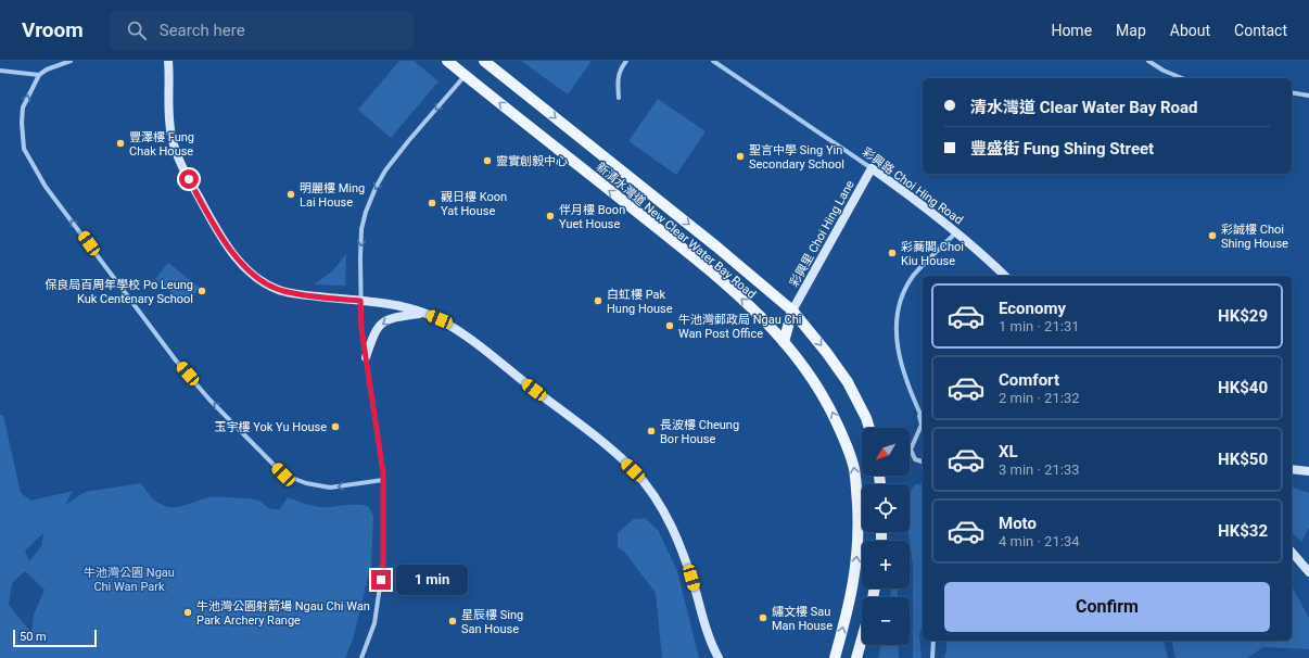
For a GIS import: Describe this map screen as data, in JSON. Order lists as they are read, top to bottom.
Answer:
{
  "streets": {
    "main road": ["彩興路 Choi Hing Road", "新清水灣道 New Clear Water Bay Road", "彩興里 Choi Hing Lane"]
  },
  "crossings": [
    ["彩興路 Choi Hing Road", "彩興里 Choi Hing Lane"],
    ["新清水灣道 New Clear Water Bay Road", "彩興里 Choi Hing Lane"]
  ],
  "parks": ["牛池灣公園 Ngau Chi Wan Park"],
  "places": [
    "豐澤樓 Fung Chak House",
    "聖言中學 Sing Yin Secondary School",
    "靈實創毅中心",
    "明麗樓 Ming Lai House",
    "觀日樓 Koon Yat House",
    "伴月樓 Boon Yuet House",
    "彩誠樓 Choi Shing House",
    "彩蕎閣 Choi Kiu House",
    "保良局百周年學校 Po Leung Kuk Centenary School",
    "白虹樓 Pak Hung House",
    "牛池灣郵政局 Ngau Chi Wan Post Office",
    "玉宇樓 Yok Yu House",
    "長波樓 Cheung Bor House",
    "牛池灣公園射箭場 Ngau Chi Wan Park Archery Range",
    "繡文樓 Sau Man House",
    "星辰樓 Sing San House"
  ],
  "scale_bar": "50 m",
  "north": "bottom left",
  "page": {
    "header": "Vroom",
    "search": "Search here",
    "nav": [
      "Home",
      "Map",
      "About",
      "Contact"
    ],
    "banner": ["清水灣道 Clear Water Bay Road", "豐盛街 Fung Shing Street"],
    "list": [
      {
        "name": "Economy",
        "note": "1 min · 21:31",
        "value": "HK$29"
      },
      {
        "name": "Comfort",
        "note": "2 min · 21:32",
        "value": "HK$40"
      },
      {
        "name": "XL",
        "note": "3 min · 21:33",
        "value": "HK$50"
      },
      {
        "name": "Moto",
        "note": "4 min · 21:34",
        "value": "HK$32"
      }
    ],
    "map_buttons": ["+", "−"],
    "bubble": "1 min",
    "buttons": "Confirm",
    "scale": "50 m"
  }
}
